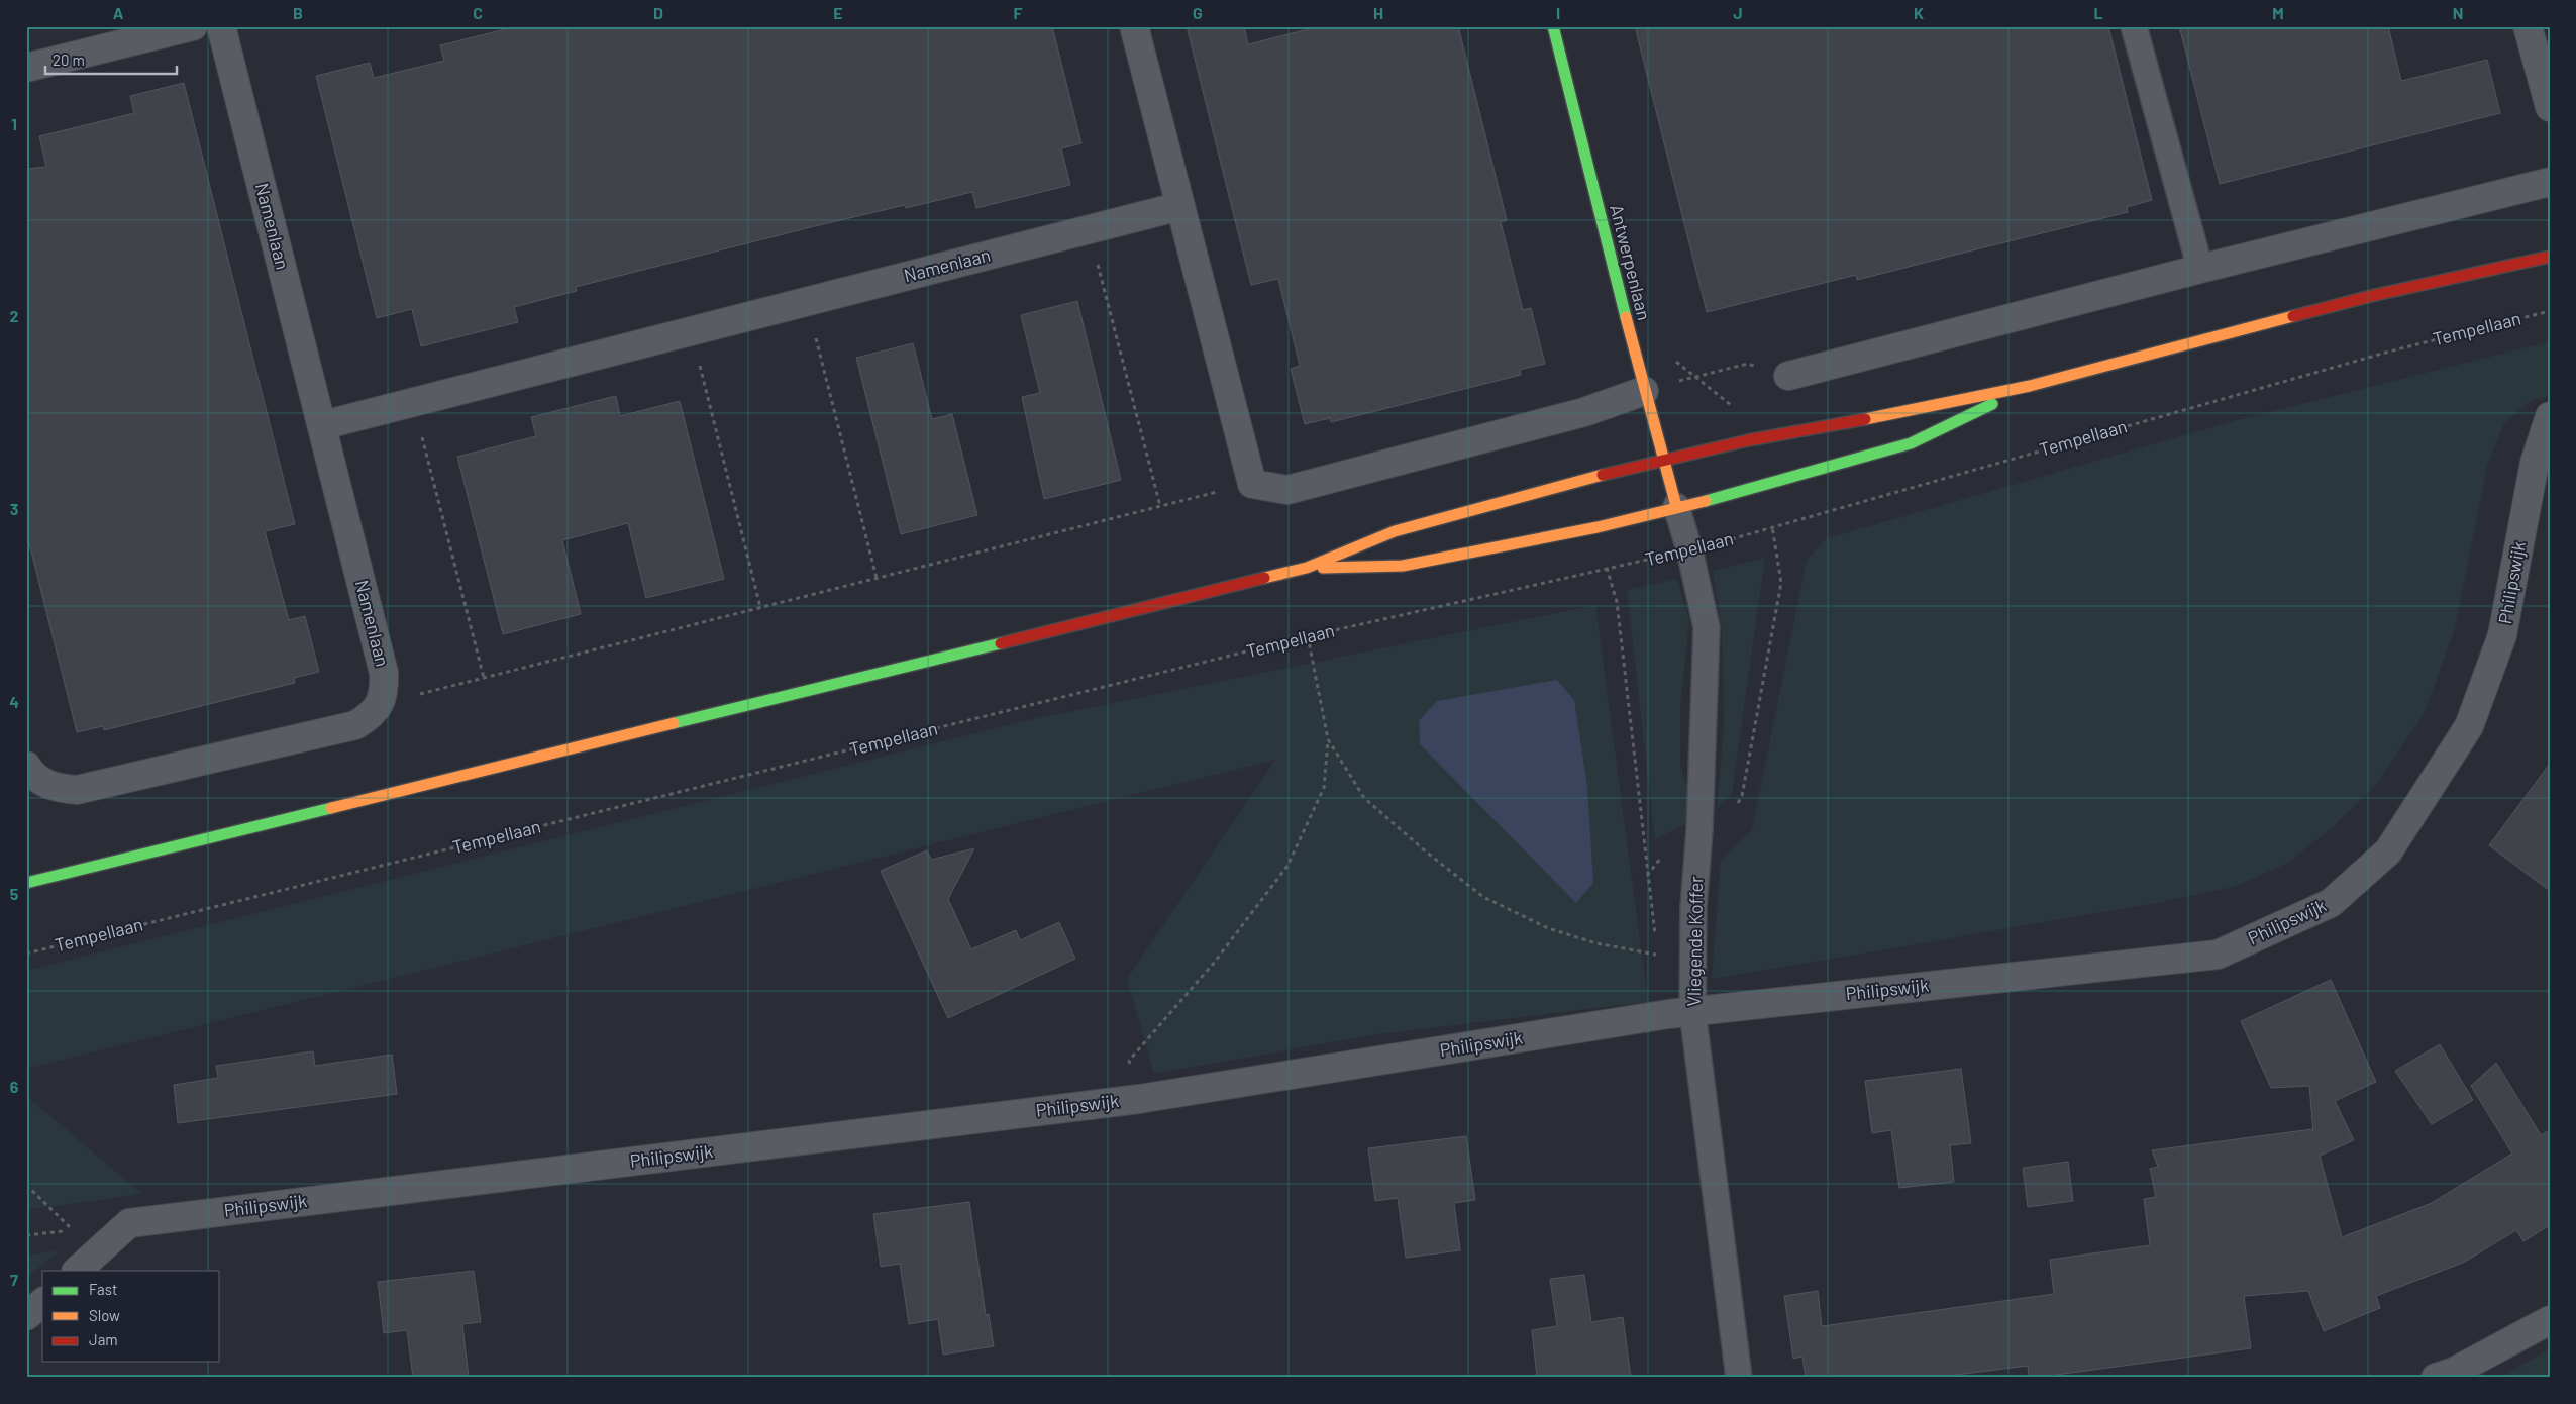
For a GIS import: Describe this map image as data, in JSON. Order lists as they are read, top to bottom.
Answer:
{
  "streets": {
    "main road": ["Antwerpenlaan"],
    "street": ["Namenlaan", "Philipswijk"],
    "lane": ["Vliegende Koffer"],
    "path": ["Tempellaan"]
  },
  "crossings": [
    ["Antwerpenlaan", "Vliegende Koffer"],
    ["Tempellaan", "Vliegende Koffer"],
    ["Philipswijk", "Vliegende Koffer"]
  ],
  "legend": ["Fast", "Slow", "Jam"],
  "scale_bar": "20 m",
  "grid": {
    "columns": [
      "A",
      "B",
      "C",
      "D",
      "E",
      "F",
      "G",
      "H",
      "I",
      "J",
      "K",
      "L",
      "M",
      "N"
    ],
    "rows": [
      "1",
      "2",
      "3",
      "4",
      "5",
      "6",
      "7"
    ]
  }
}
